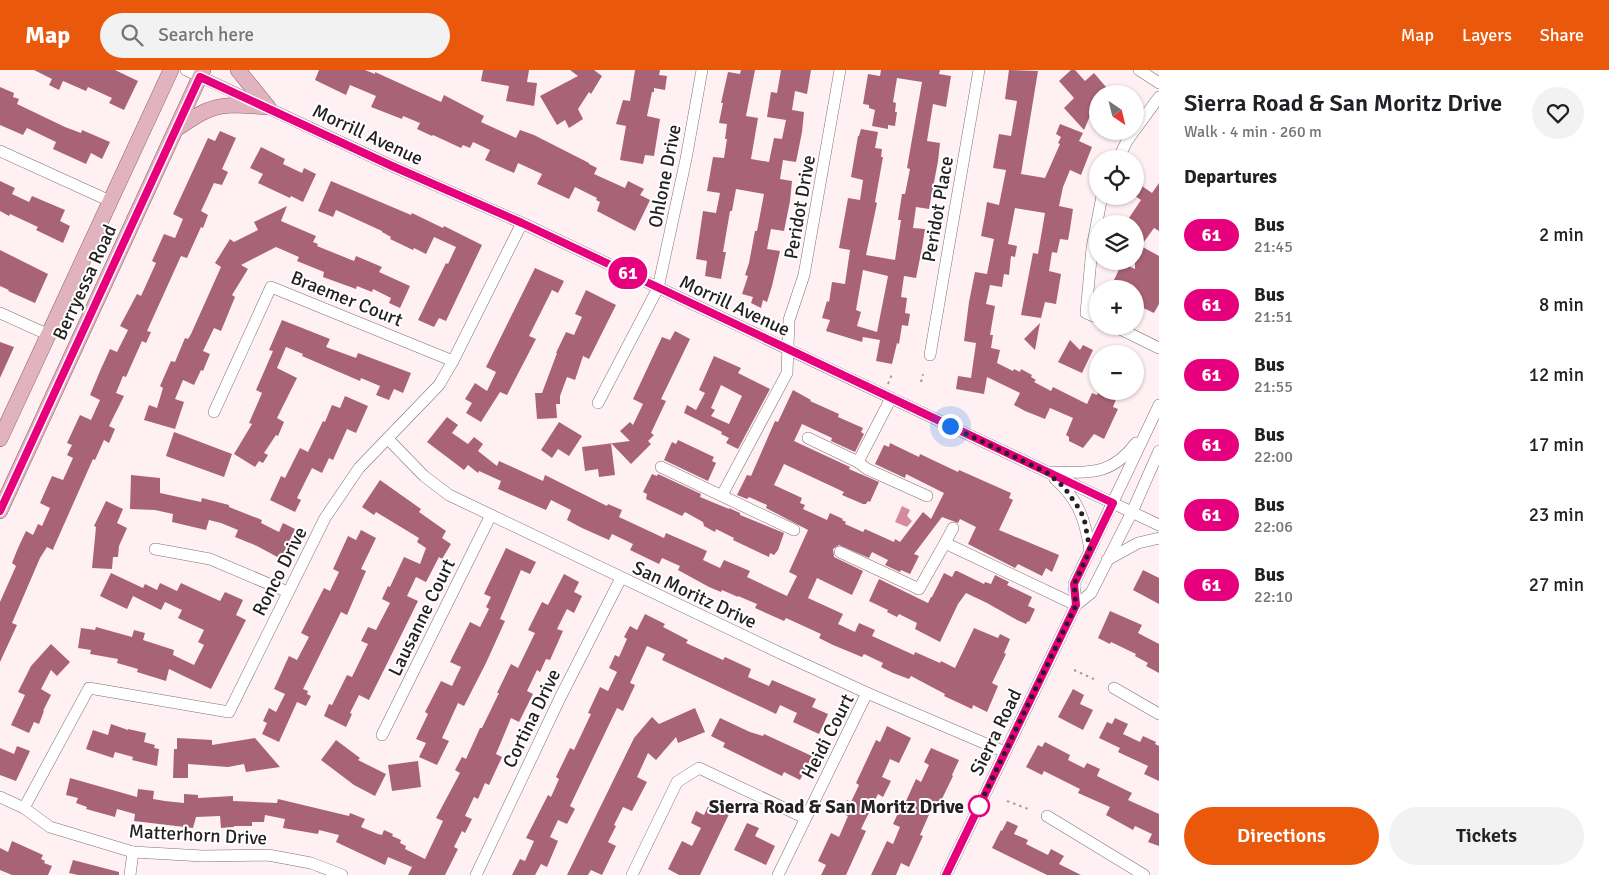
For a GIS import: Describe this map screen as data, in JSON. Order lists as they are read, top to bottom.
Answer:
{
  "streets": {
    "main road": ["Berryessa Road"],
    "street": [
      "Morrill Avenue",
      "Ohlone Drive",
      "Peridot Drive",
      "Peridot Place",
      "Braemer Court",
      "Ronco Drive",
      "San Moritz Drive",
      "Lausanne Court",
      "Cortina Drive",
      "Sierra Road",
      "Heidi Court",
      "Matterhorn Drive"
    ]
  },
  "crossings": [
    ["Morrill Avenue", "Ohlone Drive"],
    ["Morrill Avenue", "Peridot Drive"],
    ["Morrill Avenue", "Berryessa Road"],
    ["Morrill Avenue", "Ronco Drive"],
    ["Morrill Avenue", "Sierra Road"],
    ["Braemer Court", "Ronco Drive"],
    ["Ronco Drive", "San Moritz Drive"],
    ["Ronco Drive", "Matterhorn Drive"],
    ["San Moritz Drive", "Lausanne Court"],
    ["San Moritz Drive", "Cortina Drive"],
    ["San Moritz Drive", "Sierra Road"],
    ["San Moritz Drive", "Heidi Court"]
  ],
  "places": ["Sierra Road & San Moritz Drive"],
  "lines": ["bus line 61"],
  "north": "bottom right",
  "page": {
    "header": "Map",
    "search": "Search here",
    "nav": ["Map", "Layers", "Share"],
    "on_map": "61",
    "heading": [
      ["Sierra Road & San Moritz Drive", "Walk · 4 min · 260 m"],
      "Departures"
    ],
    "map_buttons": ["+", "−"],
    "list": [
      {
        "mark": "61",
        "name": "Bus",
        "note": "21:45",
        "value": "2 min"
      },
      {
        "mark": "61",
        "name": "Bus",
        "note": "21:51",
        "value": "8 min"
      },
      {
        "mark": "61",
        "name": "Bus",
        "note": "21:55",
        "value": "12 min"
      },
      {
        "mark": "61",
        "name": "Bus",
        "note": "22:00",
        "value": "17 min"
      },
      {
        "mark": "61",
        "name": "Bus",
        "note": "22:06",
        "value": "23 min"
      },
      {
        "mark": "61",
        "name": "Bus",
        "note": "22:10",
        "value": "27 min"
      }
    ],
    "buttons": ["Directions", "Tickets"]
  }
}
